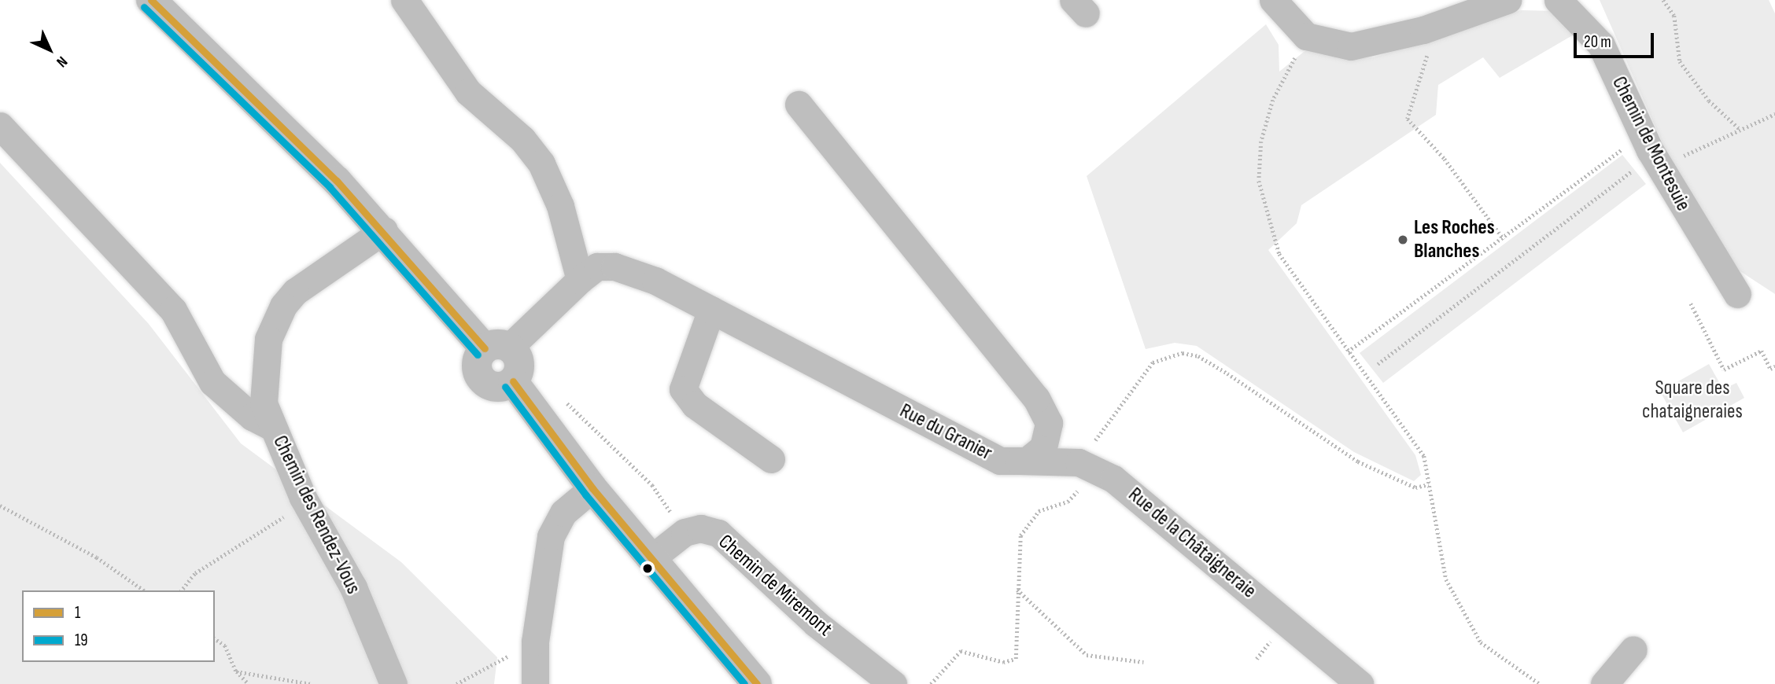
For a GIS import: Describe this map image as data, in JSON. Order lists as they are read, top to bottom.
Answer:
{
  "streets": {
    "street": [
      "Chemin de Montesuie",
      "Rue du Granier",
      "Chemin des Rendez-Vous",
      "Rue de la Châtaigneraie",
      "Chemin de Miremont"
    ]
  },
  "crossings": [
    ["Rue du Granier", "Rue de la Châtaigneraie"]
  ],
  "parks": ["Square des chataigneraies"],
  "places": ["Les Roches Blanches"],
  "lines": ["transit line 1", "transit line 19"],
  "legend": ["1", "19"],
  "scale_bar": "20 m",
  "north": "bottom right"
}
